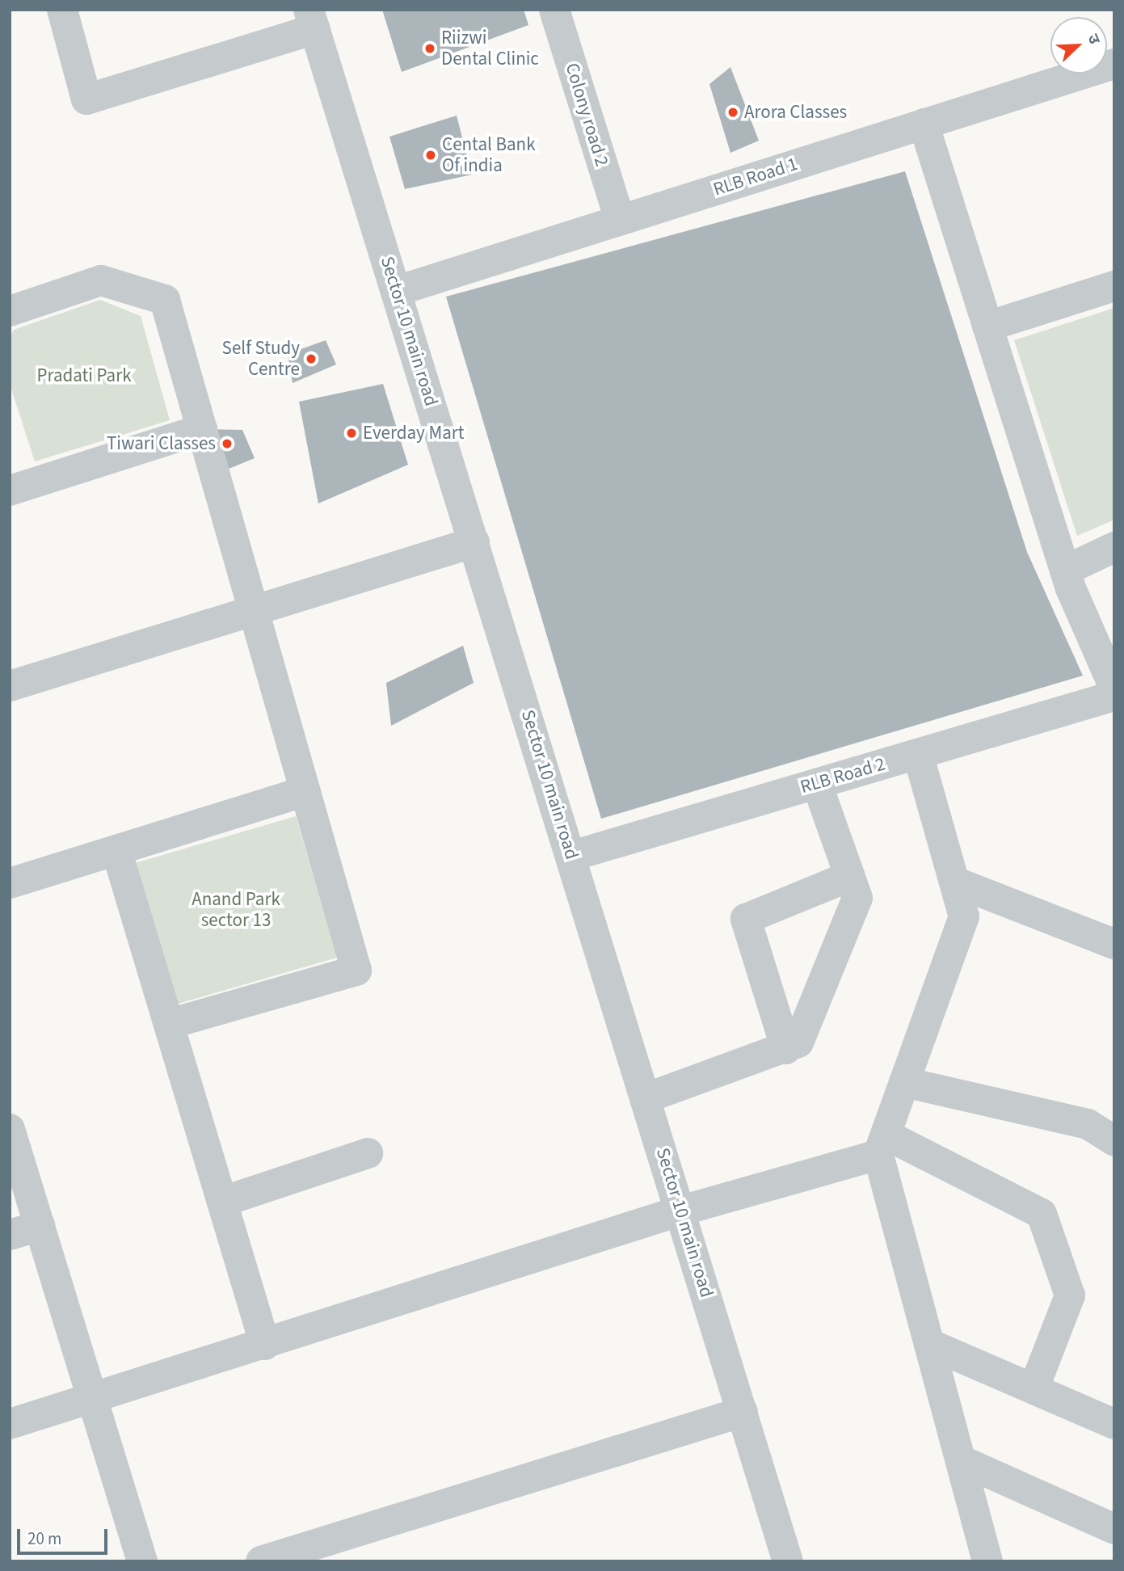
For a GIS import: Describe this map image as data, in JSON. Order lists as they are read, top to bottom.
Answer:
{
  "streets": {
    "street": [
      "Colony road 2",
      "RLB Road 1",
      "Sector 10 main road",
      "RLB Road 2"
    ]
  },
  "crossings": [
    ["Colony road 2", "RLB Road 1"],
    ["RLB Road 1", "Sector 10 main road"],
    ["Sector 10 main road", "RLB Road 2"]
  ],
  "parks": ["Pradati Park", "Anand Park sector 13"],
  "places": [
    "Riizwi Dental Clinic",
    "Arora Classes",
    "Cental Bank Of india",
    "Self Study Centre",
    "Everday Mart",
    "Tiwari Classes"
  ],
  "scale_bar": "20 m",
  "north": "top right"
}
